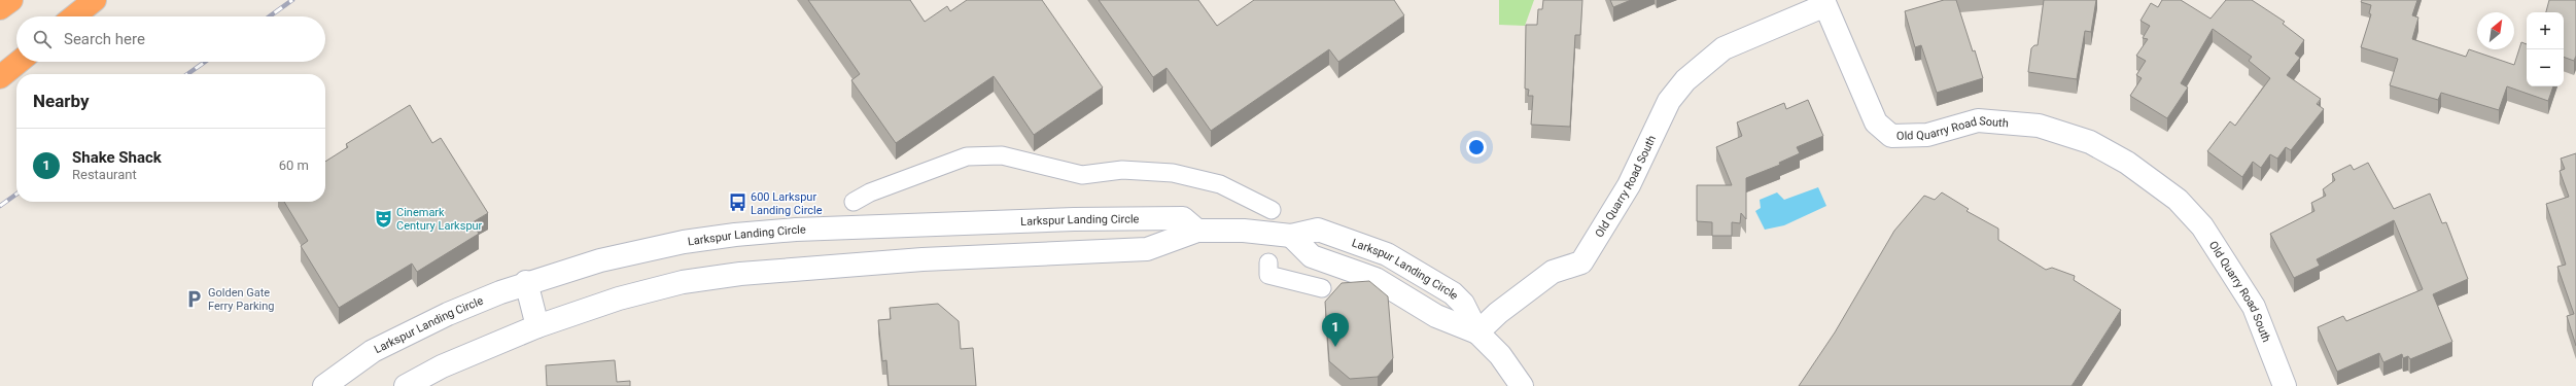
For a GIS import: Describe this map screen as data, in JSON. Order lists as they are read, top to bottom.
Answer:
{
  "streets": {
    "main road": ["Old Quarry Road South", "Larkspur Landing Circle"]
  },
  "crossings": [
    ["Old Quarry Road South", "Larkspur Landing Circle"]
  ],
  "places": {
    "bus stop": ["600 Larkspur Landing Circle"],
    "theatre": ["Cinemark Century Larkspur"],
    "parking": ["Golden Gate Ferry Parking"]
  },
  "north": "top right",
  "page": {
    "map_buttons": ["+", "−"],
    "search": "Search here",
    "heading": "Nearby",
    "list": [
      {
        "mark": "1",
        "name": "Shake Shack",
        "note": "Restaurant",
        "value": "60 m"
      }
    ],
    "pins": "1"
  }
}
